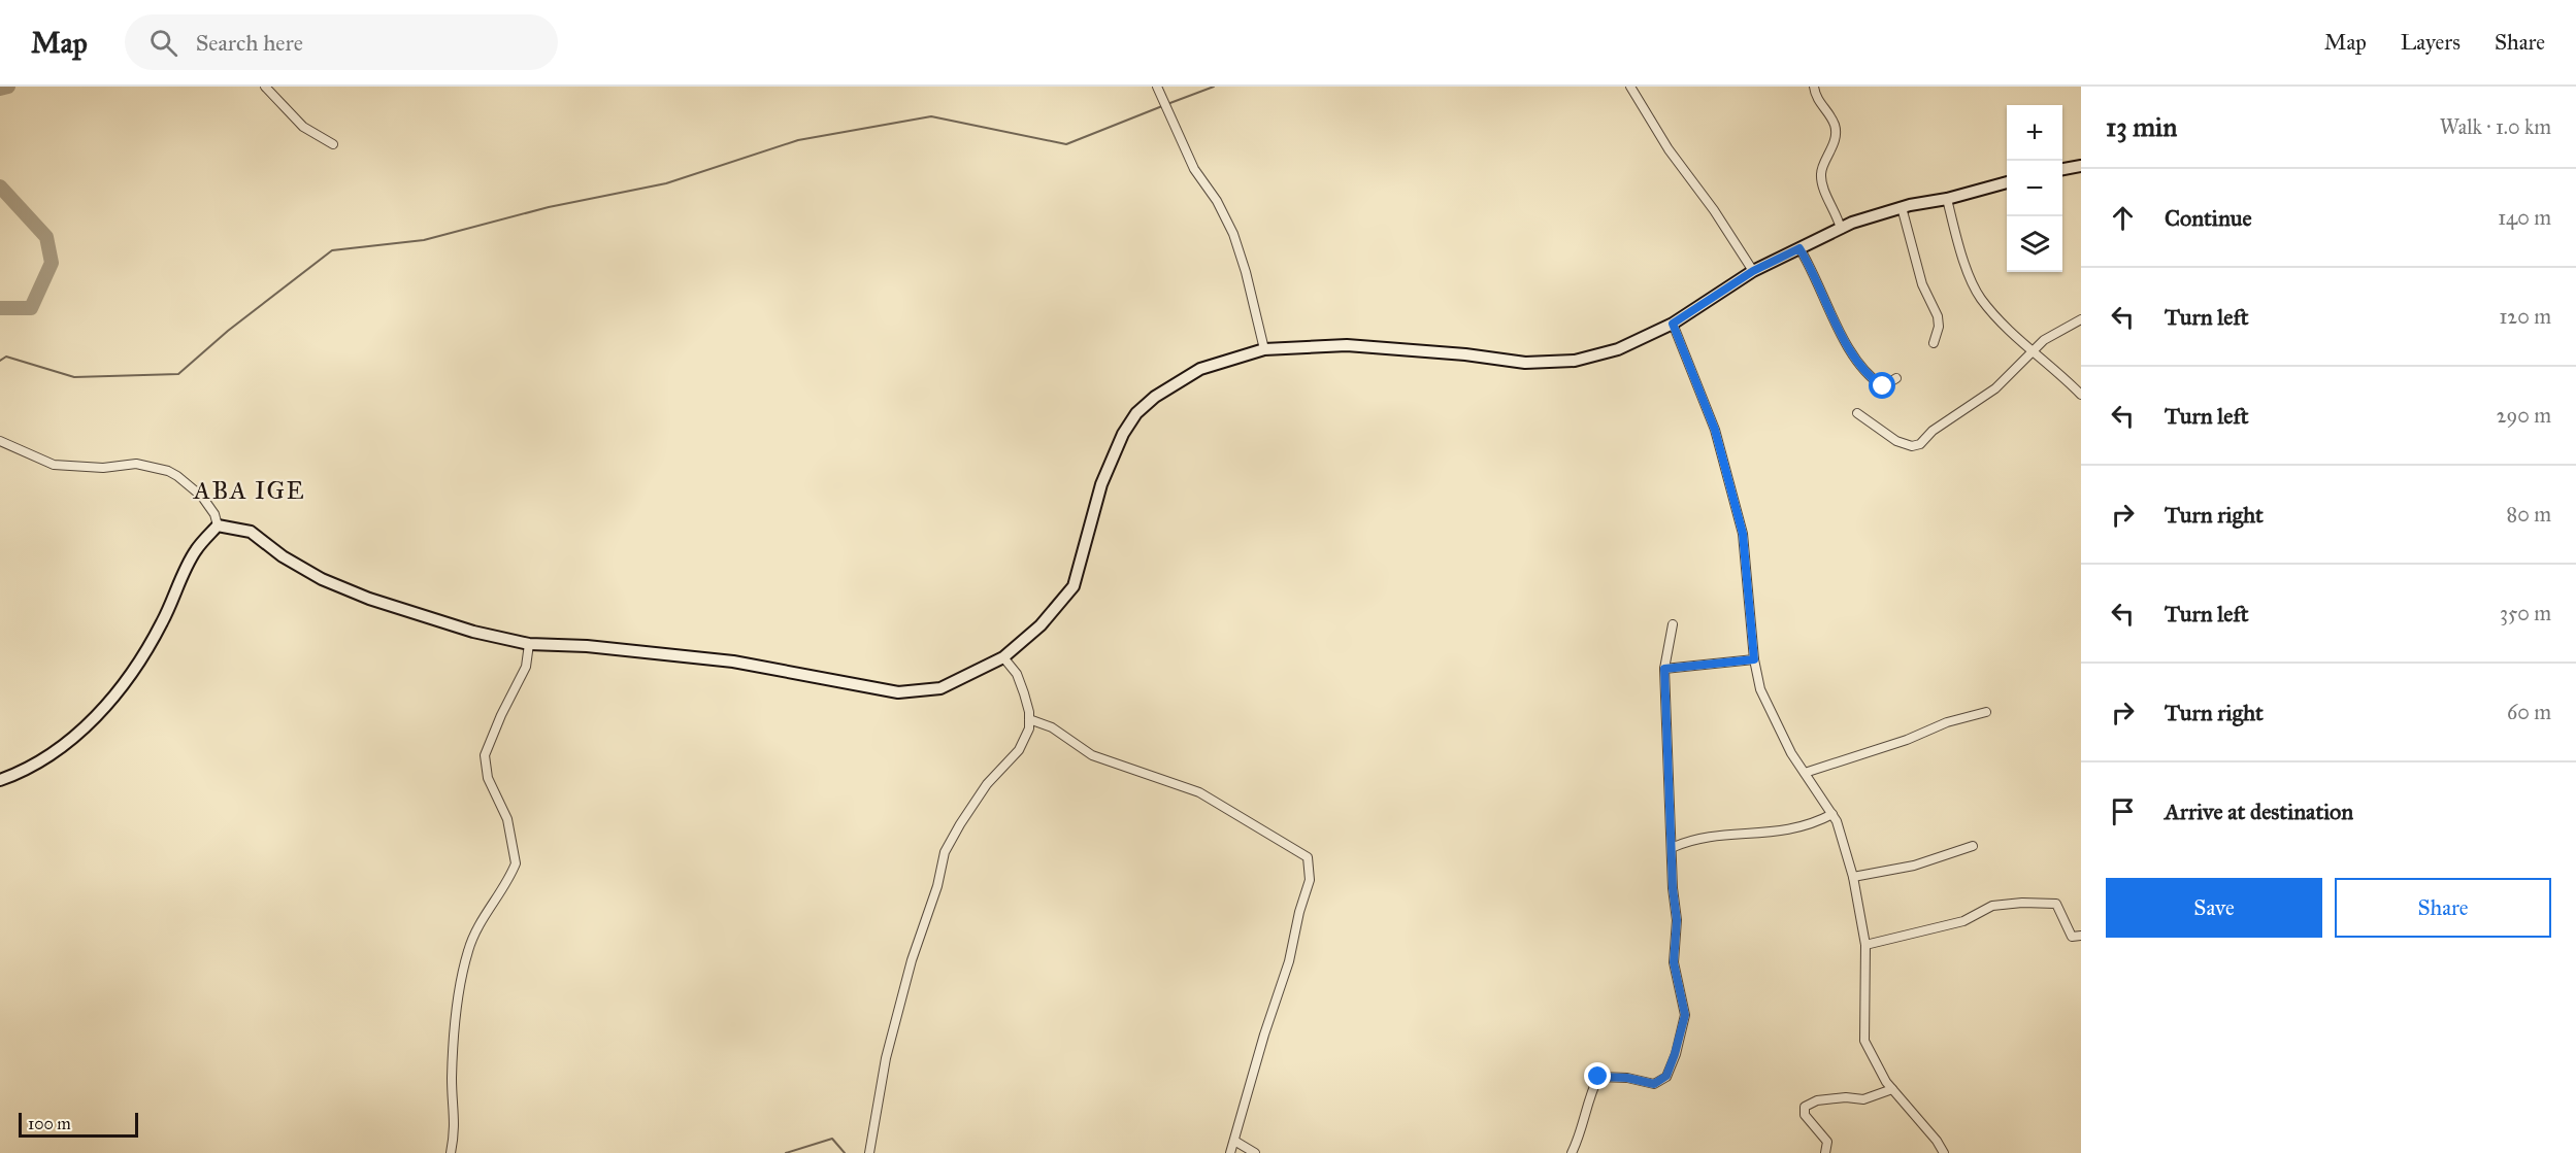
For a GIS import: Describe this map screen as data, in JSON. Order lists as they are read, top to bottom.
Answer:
{
  "districts": ["ABA IGE"],
  "scale_bar": "100 m",
  "page": {
    "header": "Map",
    "search": "Search here",
    "nav": ["Map", "Layers", "Share"],
    "heading": ["13 min", "Walk · 1.0 km"],
    "map_buttons": ["+", "−"],
    "list": [
      ["Continue", "140 m"],
      ["Turn left", "120 m"],
      ["Turn left", "290 m"],
      ["Turn right", "80 m"],
      ["Turn left", "350 m"],
      ["Turn right", "60 m"],
      "Arrive at destination"
    ],
    "buttons": ["Save", "Share"],
    "scale": "100 m"
  }
}
